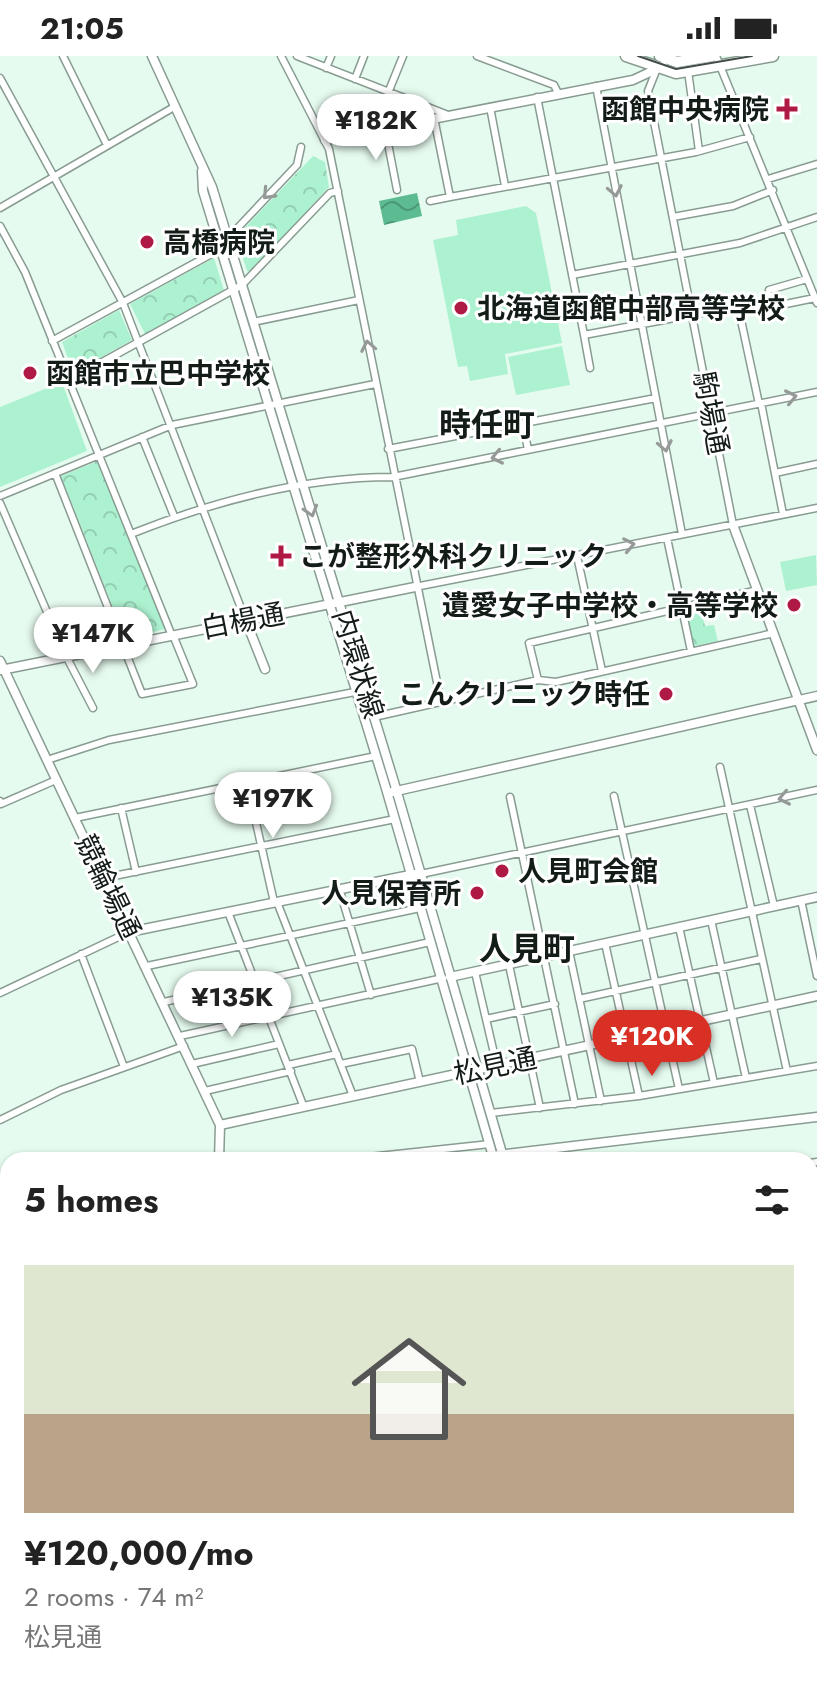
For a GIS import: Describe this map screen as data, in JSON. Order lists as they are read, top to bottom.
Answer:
{
  "streets": {
    "street": [
      "駒場通",
      "白楊通",
      "内環状線",
      "競輪場通",
      "松見通"
    ]
  },
  "crossings": [
    ["駒場通", "白楊通"],
    ["白楊通", "内環状線"],
    ["白楊通", "競輪場通"],
    ["内環状線", "松見通"],
    ["競輪場通", "松見通"]
  ],
  "districts": ["時任町", "人見町"],
  "places": {
    "health": ["函館中央病院", "こが整形外科クリニック"],
    "other": [
      "高橋病院",
      "北海道函館中部高等学校",
      "函館市立巴中学校",
      "遺愛女子中学校・高等学校",
      "こんクリニック時任",
      "人見町会館",
      "人見保育所"
    ]
  },
  "page": {
    "status": "21:05",
    "price": [
      "¥182K",
      "¥147K",
      "¥197K",
      "¥135K",
      "¥120K"
    ],
    "heading": "5 homes",
    "list": [
      {
        "name": "¥120,000/mo",
        "note": "2 rooms · 74 m² · 松見通"
      }
    ]
  }
}
